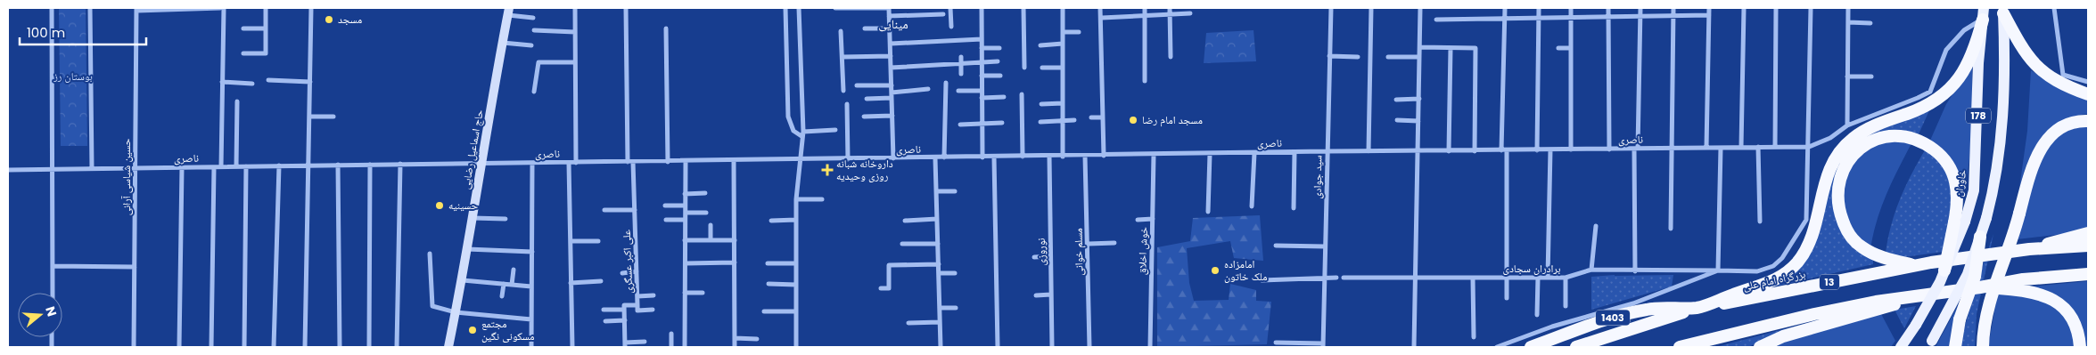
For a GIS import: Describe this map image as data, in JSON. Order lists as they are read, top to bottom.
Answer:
{
  "streets": {
    "highway": ["بزرگراه امام علی", "13", "1403"],
    "main road": ["178", "حاج اسماعیل رضایی", "خاوران"],
    "street": [
      "ناصری",
      "حسین شیاسی آرانی",
      "سید جوادی",
      "خوش اخلاق",
      "نوروزی",
      "مسلم خوانی",
      "علی اکبر عسگری",
      "برادران سجادی"
    ]
  },
  "crossings": [
    ["ناصری", "حاج اسماعیل رضایی"],
    ["ناصری", "حسین شیاسی آرانی"],
    ["ناصری", "سید جوادی"],
    ["ناصری", "خاوران"],
    ["ناصری", "خوش اخلاق"],
    ["ناصری", "نوروزی"],
    ["ناصری", "مسلم خوانی"],
    ["ناصری", "علی اکبر عسگری"],
    ["ناصری", "برادران سجادی"],
    ["بزرگراه امام علی", "1403"]
  ],
  "districts": ["مینایی"],
  "parks": ["بوستان رز"],
  "places": {
    "other": [
      "مسجد",
      "مسجد امام رضا",
      "حسینیه",
      "امامزاده ملک خاتون",
      "مجتمع مسکونی نگین"
    ],
    "health": ["داروخانه شبانه روزی وحیدیه"]
  },
  "scale_bar": "100 m",
  "north": "right"
}
